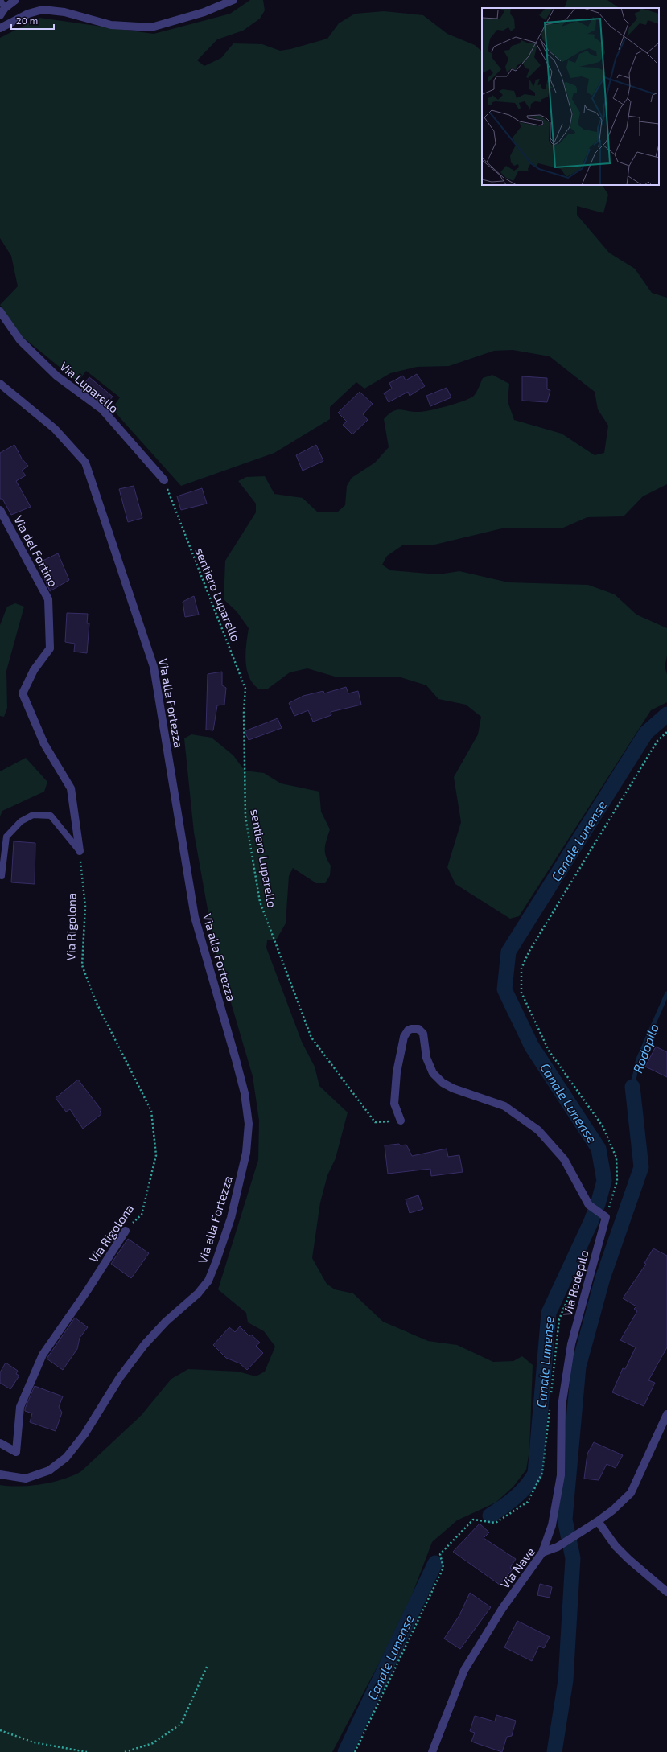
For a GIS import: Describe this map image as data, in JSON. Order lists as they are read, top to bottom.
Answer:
{
  "streets": {
    "street": [
      "Via Luparello",
      "Via del Fortino",
      "Via alla Fortezza",
      "Via Rigolona",
      "Via Rodepilo",
      "Via Nave"
    ],
    "path": ["sentiero Luparello"]
  },
  "crossings": [
    ["Via Luparello", "sentiero Luparello"],
    ["Via del Fortino", "Via Rigolona"],
    ["Via Rodepilo", "Via Nave"]
  ],
  "water": ["Canale Lunense", "Rodopilo"],
  "scale_bar": "20 m"
}
